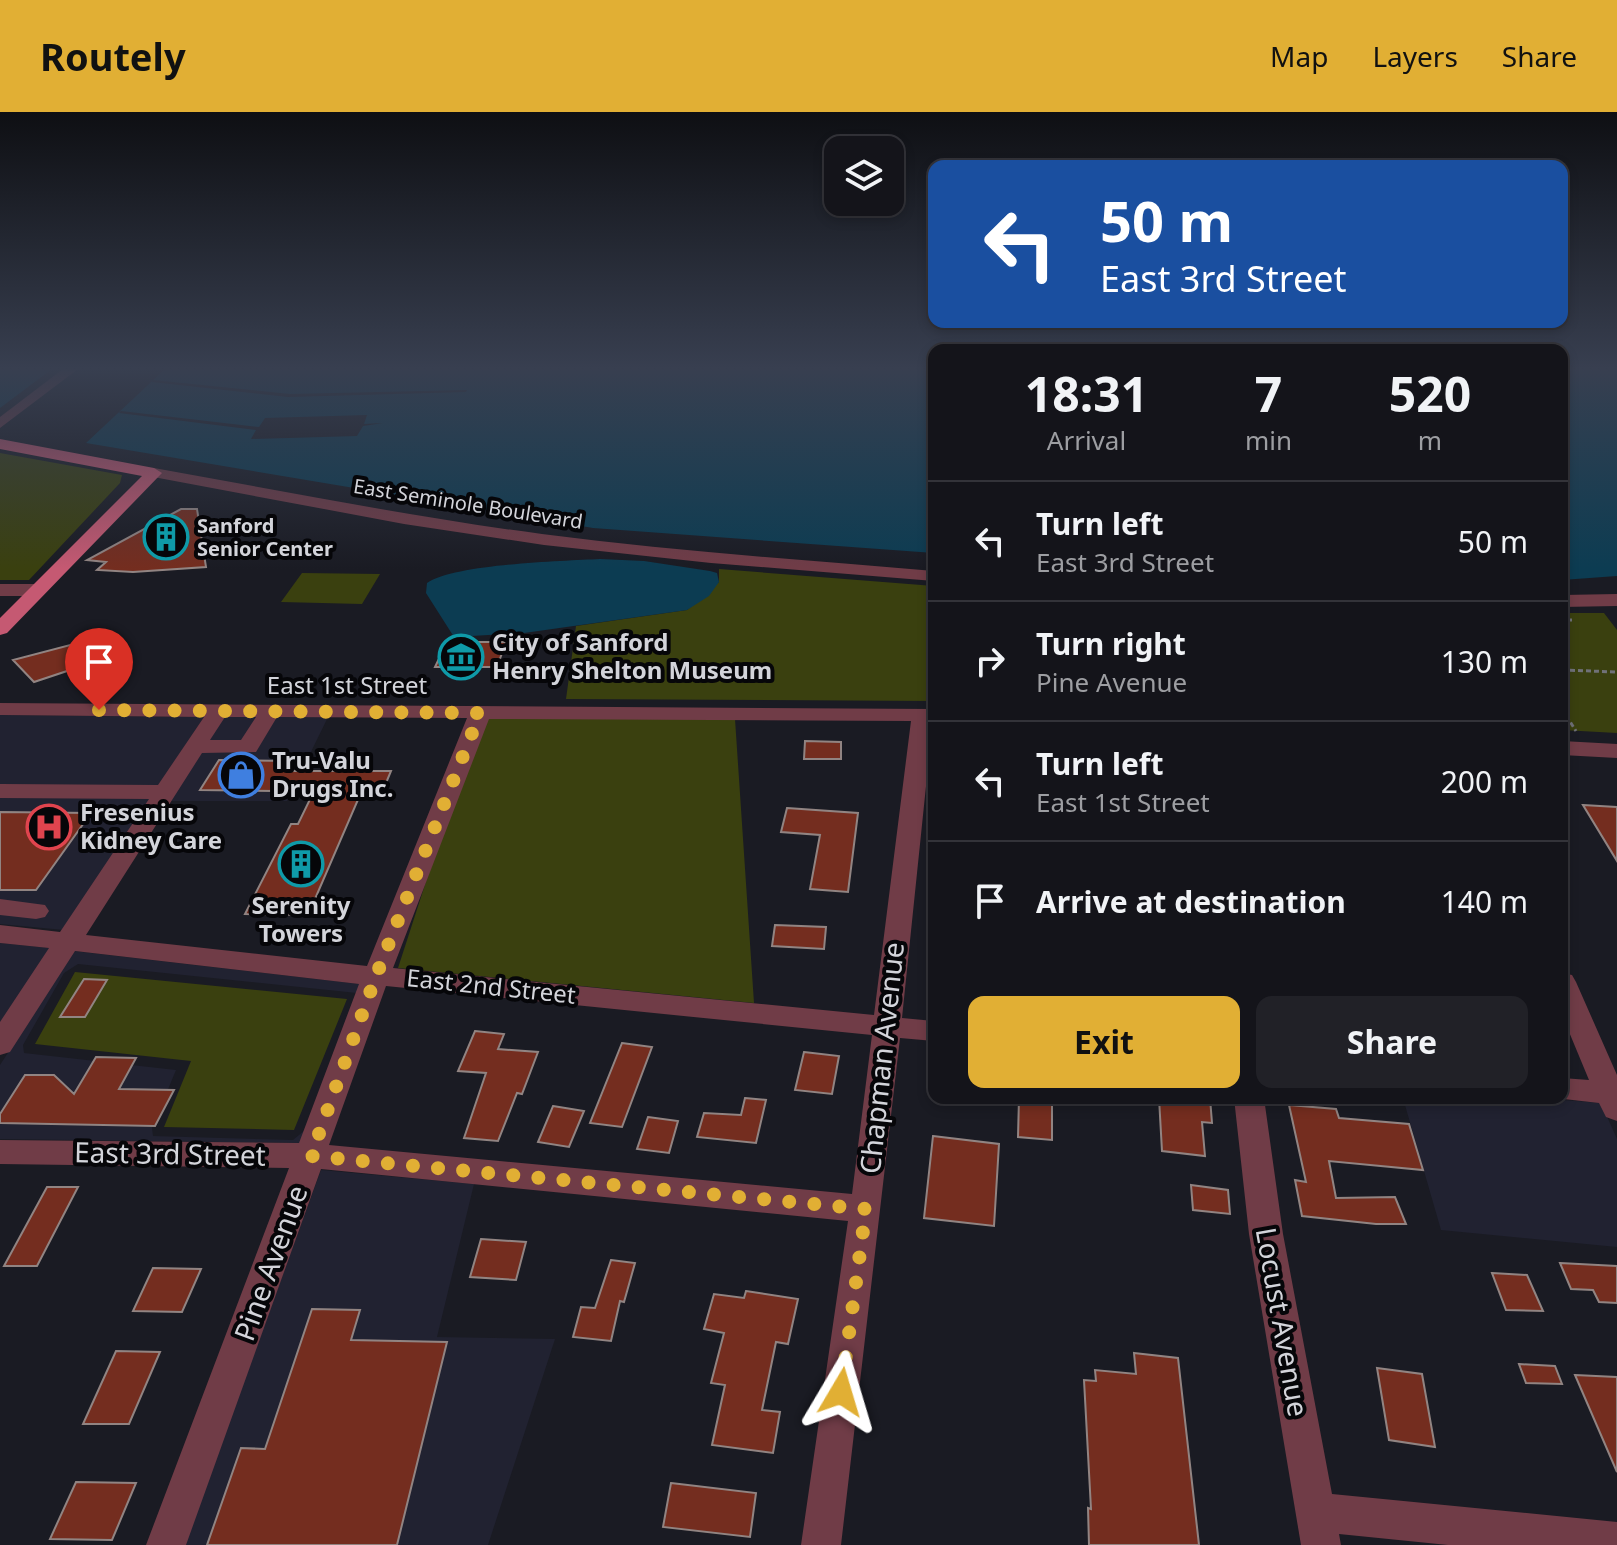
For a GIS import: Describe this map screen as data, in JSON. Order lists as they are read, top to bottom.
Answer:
{
  "streets": {
    "main road": ["East Seminole Boulevard"],
    "street": [
      "East 1st Street",
      "East 2nd Street",
      "Chapman Avenue",
      "East 3rd Street",
      "Pine Avenue",
      "Locust Avenue"
    ]
  },
  "crossings": [
    ["East 1st Street", "Pine Avenue"],
    ["East 2nd Street", "Chapman Avenue"],
    ["East 2nd Street", "Pine Avenue"],
    ["Chapman Avenue", "East 3rd Street"],
    ["East 3rd Street", "Pine Avenue"]
  ],
  "places": {
    "building": ["Sanford Senior Center", "Serenity Towers"],
    "museum": ["City of Sanford Henry Shelton Museum"],
    "shop": ["Tru-Valu Drugs Inc."],
    "hospital": ["Fresenius Kidney Care"]
  },
  "page": {
    "header": "Routely",
    "nav": ["Map", "Layers", "Share"],
    "turn": ["50 m", "East 3rd Street"],
    "eta": [
      "18:31",
      "Arrival",
      "7",
      "min",
      "520",
      "m"
    ],
    "list": [
      {
        "name": "Turn left",
        "note": "East 3rd Street",
        "value": "50 m"
      },
      {
        "name": "Turn right",
        "note": "Pine Avenue",
        "value": "130 m"
      },
      {
        "name": "Turn left",
        "note": "East 1st Street",
        "value": "200 m"
      },
      {
        "name": "Arrive at destination",
        "value": "140 m"
      }
    ],
    "buttons": ["Exit", "Share"]
  }
}
